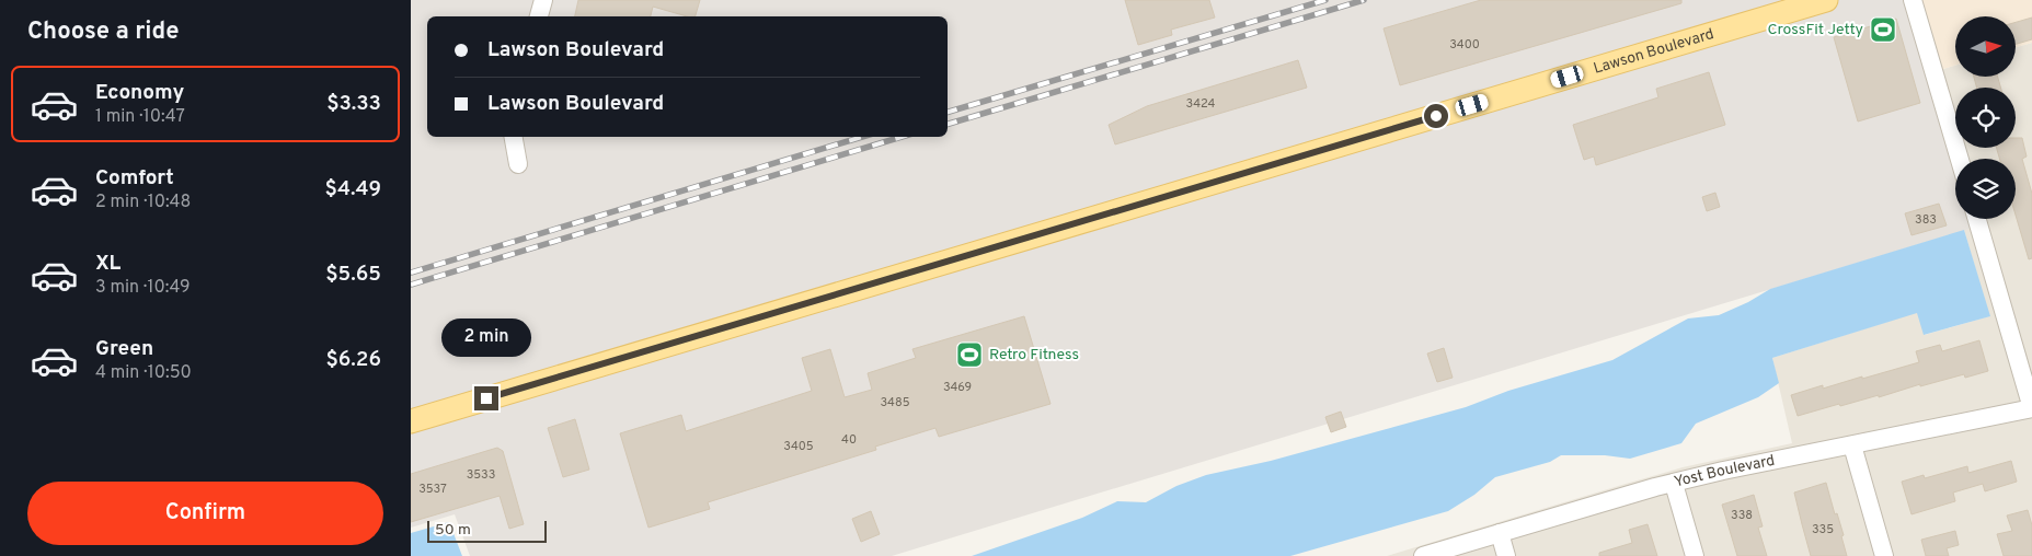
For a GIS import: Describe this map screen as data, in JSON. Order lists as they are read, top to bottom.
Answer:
{
  "streets": {
    "main road": ["Lawson Boulevard"],
    "street": ["Yost Boulevard"]
  },
  "places": {
    "sports": ["CrossFit Jetty", "Retro Fitness"]
  },
  "house_numbers": [
    "3400",
    "3424",
    "383",
    "3469",
    "3485",
    "40",
    "3405",
    "3533",
    "3537",
    "338",
    "335"
  ],
  "scale_bar": "50 m",
  "north": "right",
  "page": {
    "heading": "Choose a ride",
    "banner": ["Lawson Boulevard", "Lawson Boulevard"],
    "list": [
      {
        "name": "Economy",
        "note": "1 min · 10:47",
        "value": "$3.33"
      },
      {
        "name": "Comfort",
        "note": "2 min · 10:48",
        "value": "$4.49"
      },
      {
        "name": "XL",
        "note": "3 min · 10:49",
        "value": "$5.65"
      },
      {
        "name": "Green",
        "note": "4 min · 10:50",
        "value": "$6.26"
      }
    ],
    "bubble": "2 min",
    "buttons": "Confirm",
    "scale": "50 m"
  }
}
